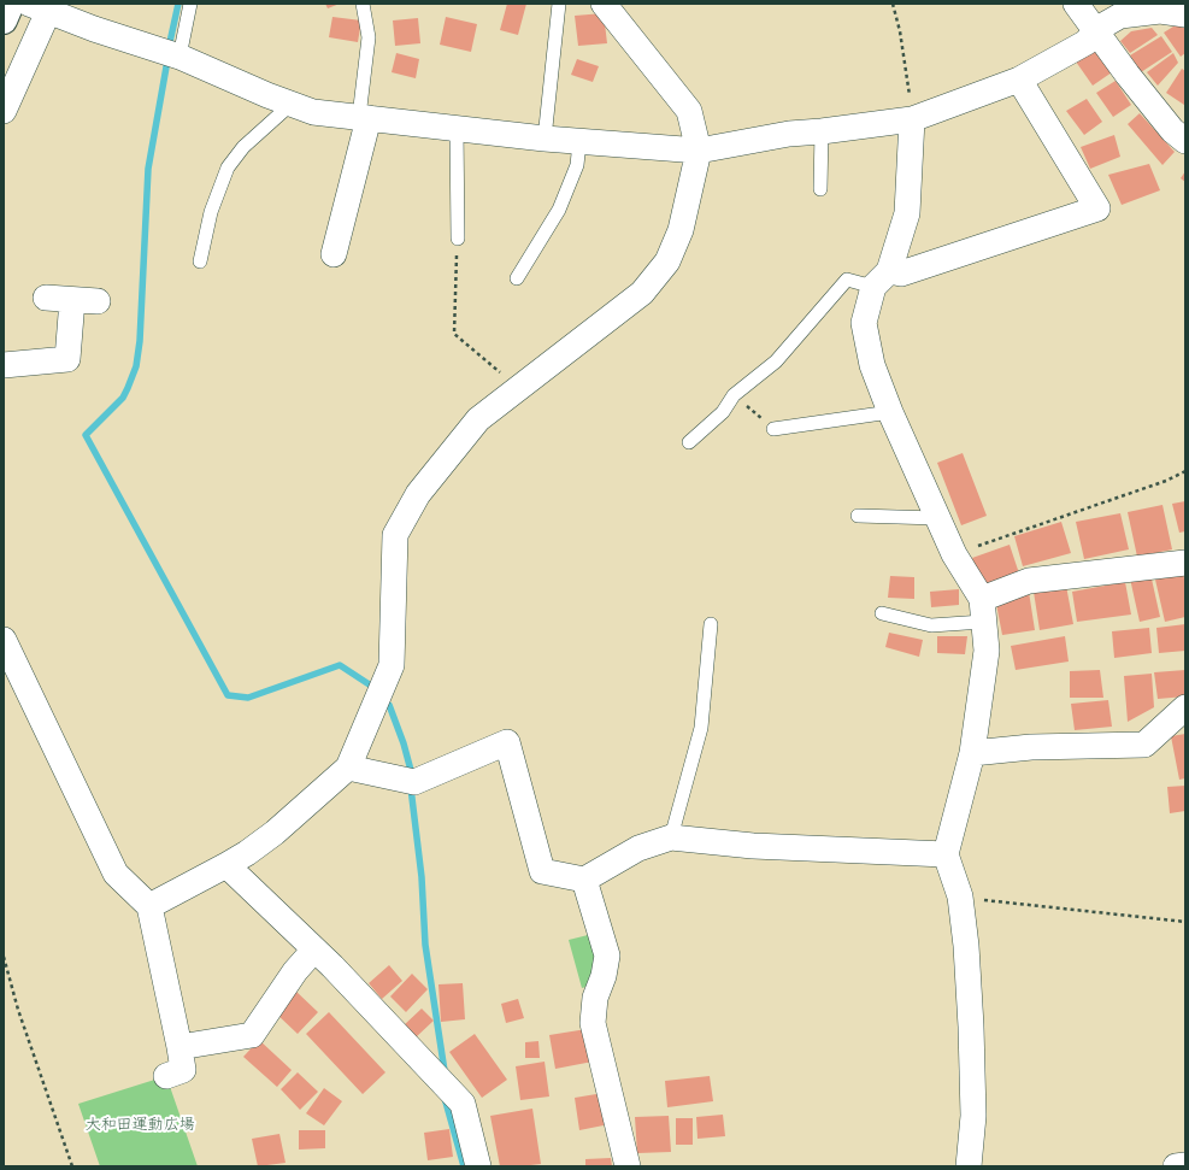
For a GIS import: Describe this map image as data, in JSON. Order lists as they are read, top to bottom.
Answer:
{
  "parks": ["大和田運動広場"]
}
